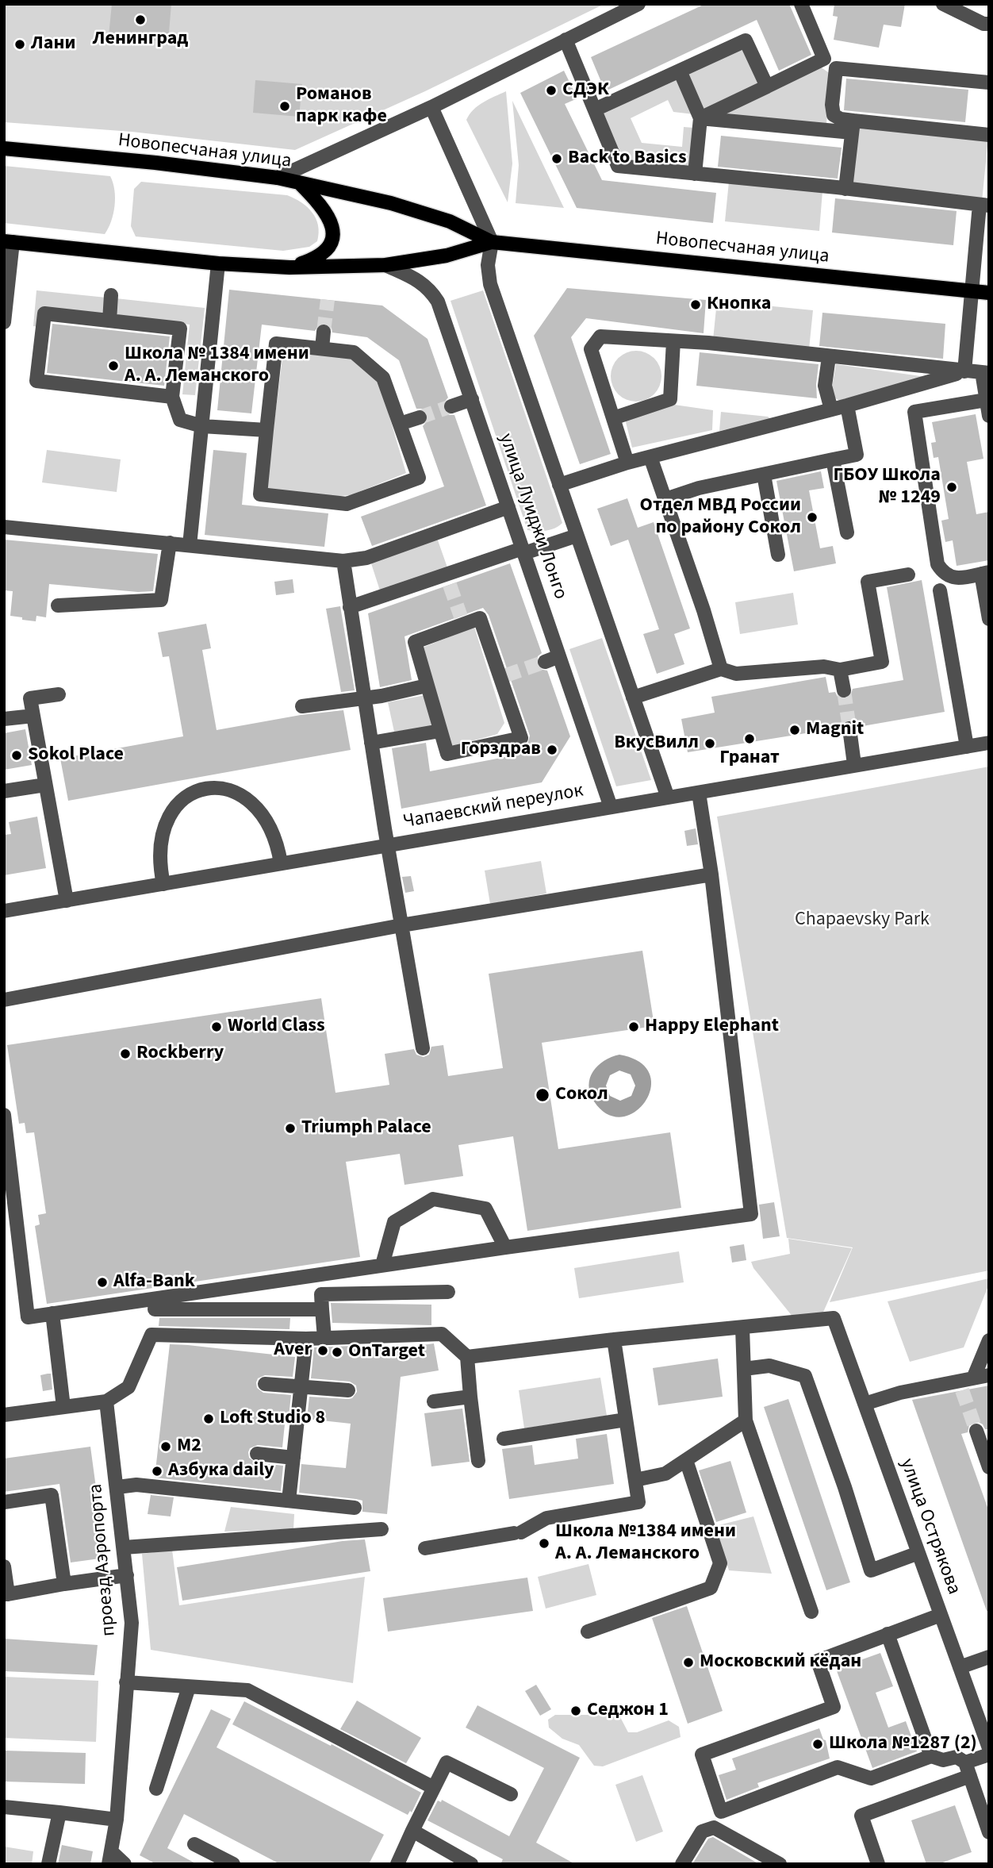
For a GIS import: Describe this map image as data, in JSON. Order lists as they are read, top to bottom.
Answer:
{
  "streets": {
    "main road": ["Новопесчаная улица"],
    "street": [
      "улица Луиджи Лонго",
      "Чапаевский переулок",
      "улица Острякова",
      "проезд Аэропорта"
    ]
  },
  "crossings": [
    ["Новопесчаная улица", "улица Луиджи Лонго"],
    ["улица Луиджи Лонго", "Чапаевский переулок"]
  ],
  "parks": ["Chapaevsky Park"],
  "places": [
    "Ленинград",
    "Лани",
    "СДЭК",
    "Романов парк кафе",
    "Back to Basics",
    "Кнопка",
    "Школа № 1384 имени А. А. Леманского",
    "ГБОУ Школа № 1249",
    "Отдел МВД России по району Сокол",
    "Magnit",
    "Гранат",
    "ВкусВилл",
    "Горздрав",
    "Sokol Place",
    "World Class",
    "Happy Elephant",
    "Rockberry",
    "Сокол",
    "Triumph Palace",
    "Alfa-Bank",
    "Aver",
    "OnTarget",
    "Loft Studio 8",
    "M2",
    "Азбука daily",
    "Школа №1384 имени А. А. Леманского",
    "Московский кёдан",
    "Седжон 1",
    "Школа №1287 (2)"
  ]
}
